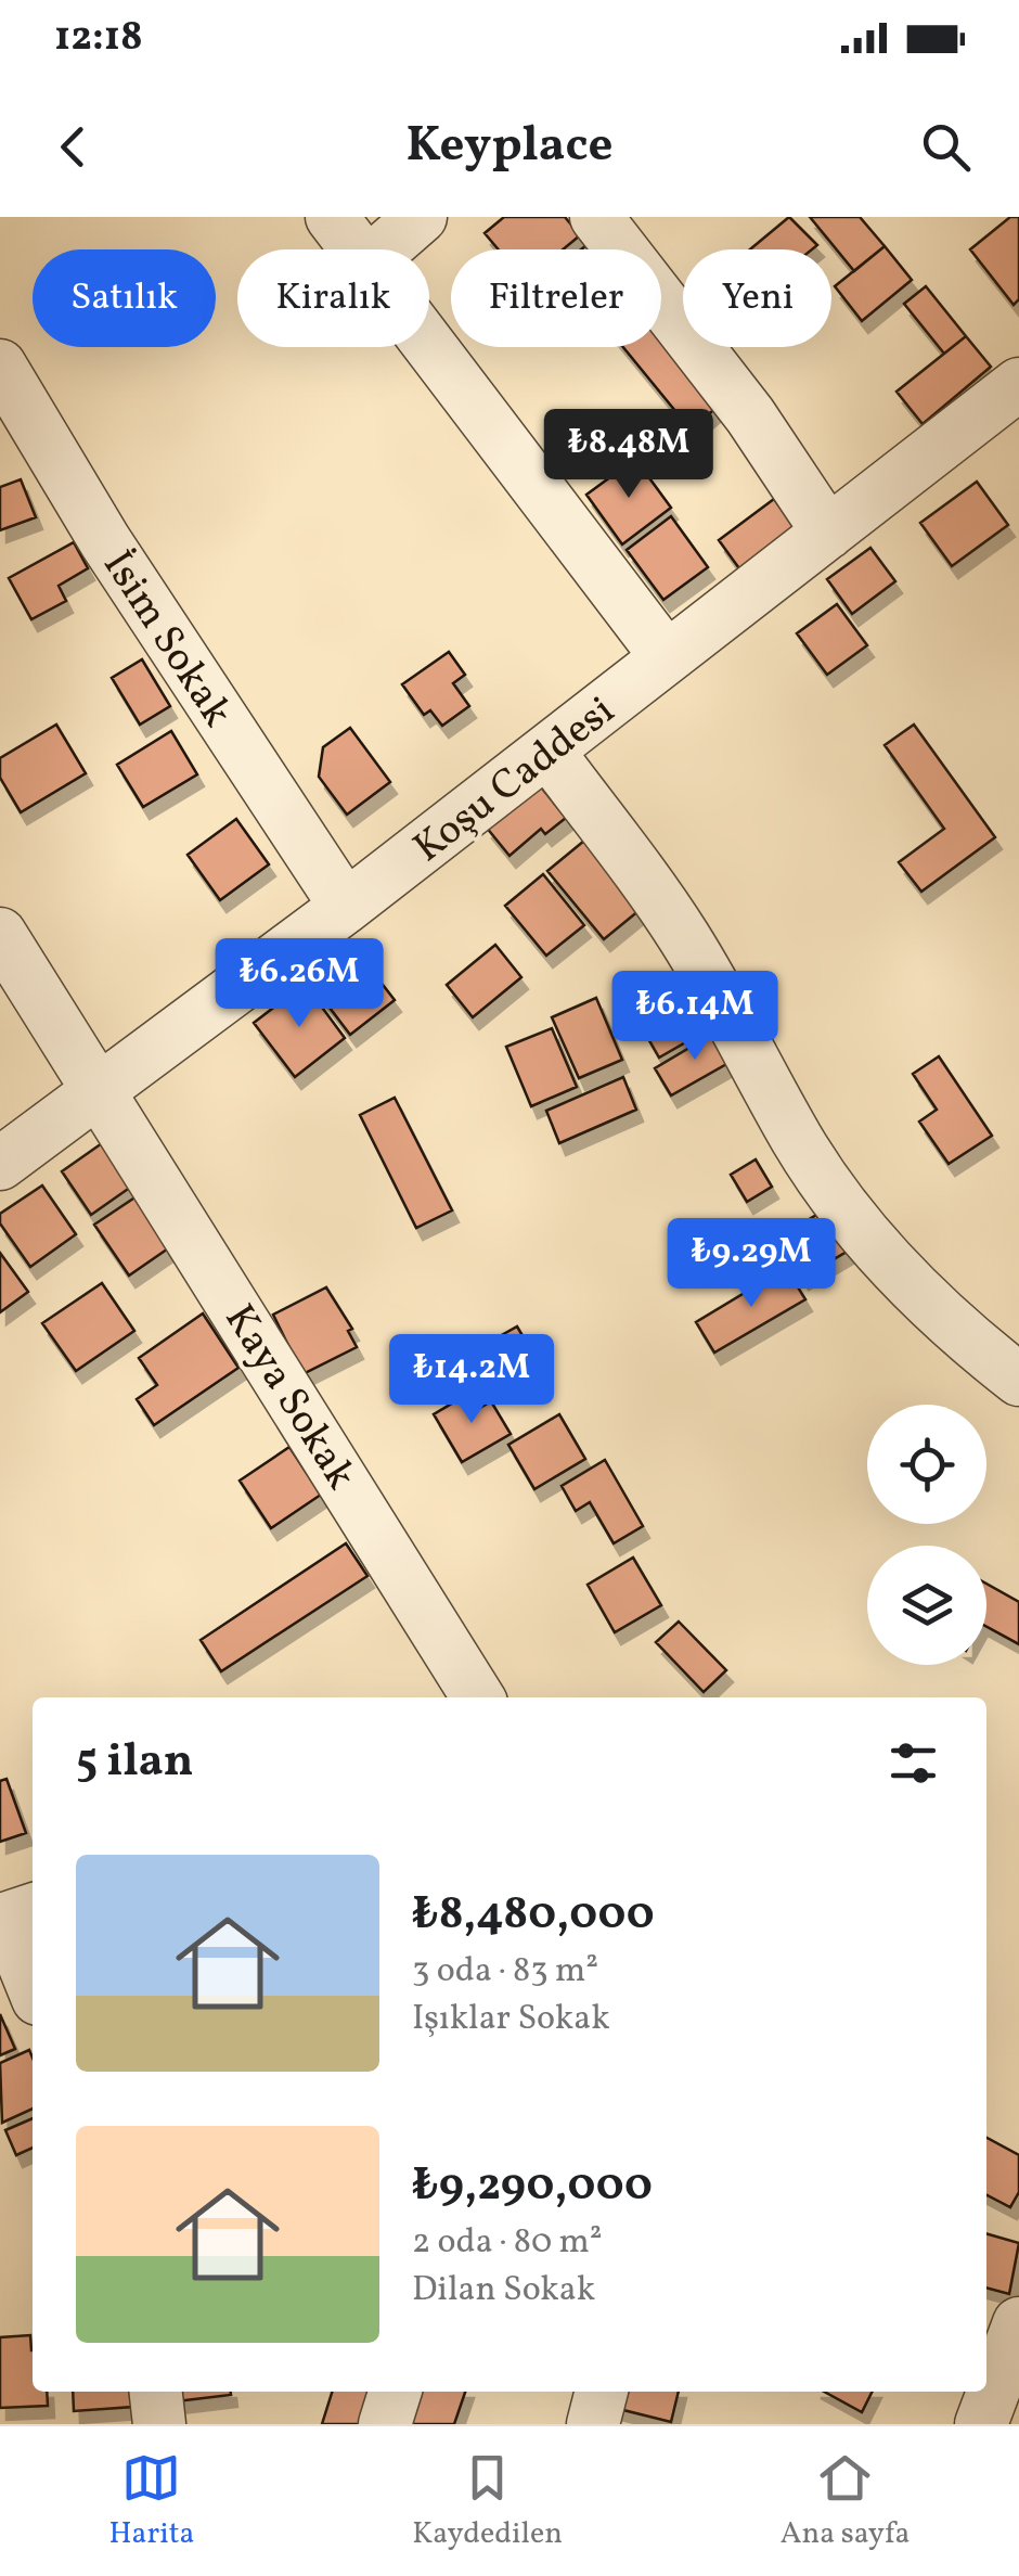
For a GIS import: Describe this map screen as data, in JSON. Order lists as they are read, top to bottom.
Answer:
{
  "streets": {
    "street": ["İsim Sokak", "Koşu Caddesi", "Kaya Sokak"]
  },
  "crossings": [
    ["İsim Sokak", "Koşu Caddesi"],
    ["Koşu Caddesi", "Kaya Sokak"]
  ],
  "page": {
    "status": "12:18",
    "header": "Keyplace",
    "chip": [
      "Satılık",
      "Kiralık",
      "Filtreler",
      "Yeni"
    ],
    "price": [
      "₺8.48M",
      "₺6.26M",
      "₺6.14M",
      "₺9.29M",
      "₺14.2M"
    ],
    "heading": "5 ilan",
    "list": [
      {
        "name": "₺8,480,000",
        "note": "3 oda · 83 m² · Işıklar Sokak"
      },
      {
        "name": "₺9,290,000",
        "note": "2 oda · 80 m² · Dilan Sokak"
      }
    ],
    "tabs": ["Harita", "Kaydedilen", "Ana sayfa"]
  }
}
